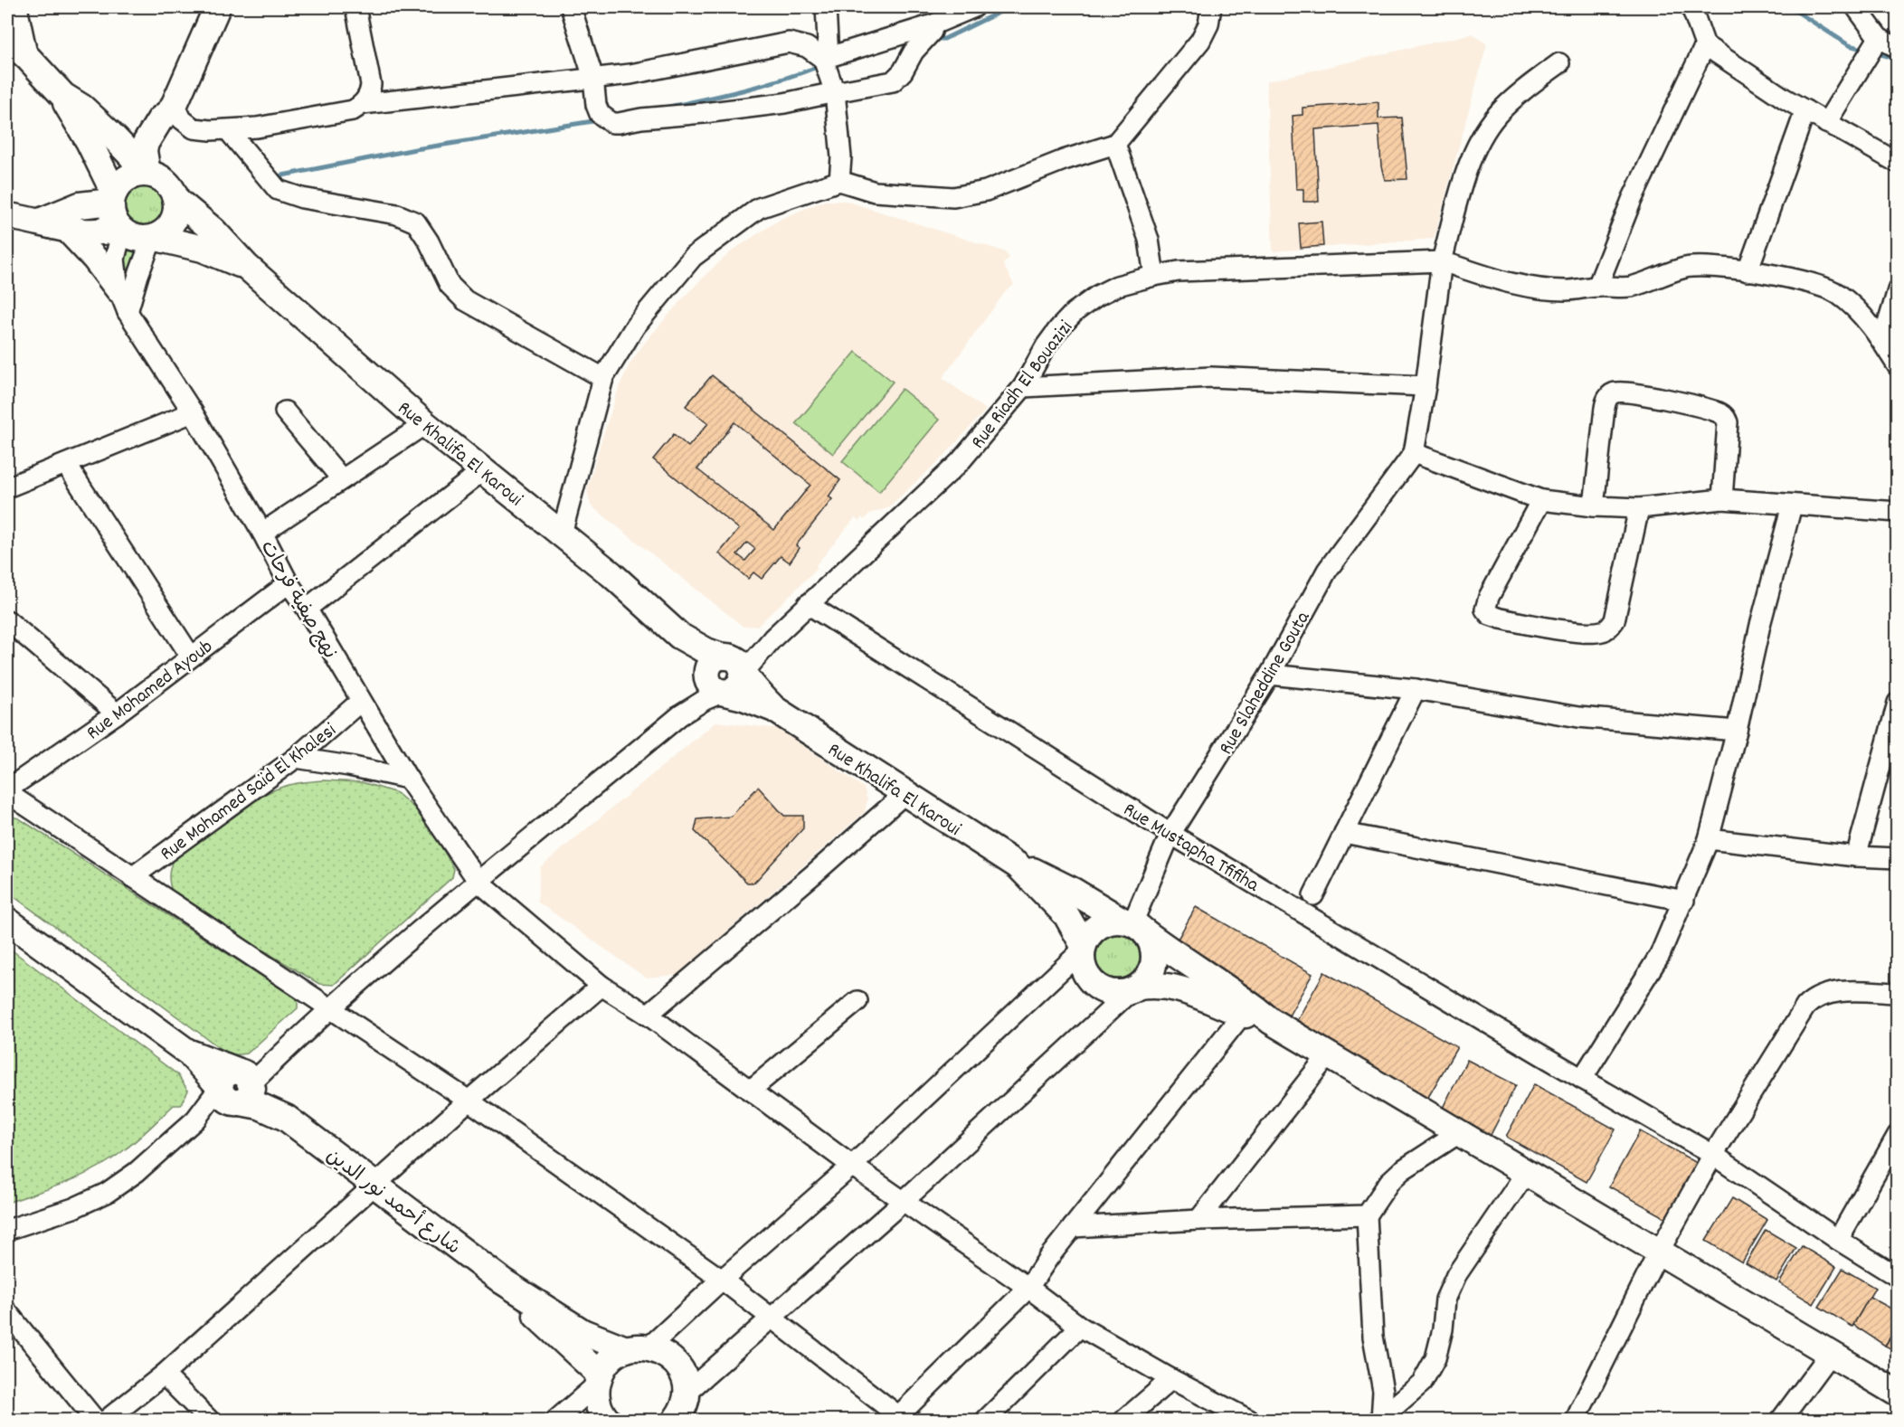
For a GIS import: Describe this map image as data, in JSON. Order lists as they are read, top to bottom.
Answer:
{
  "streets": {
    "main road": ["Rue Khalifa El Karoui", "شارع أحمد نور الدين"],
    "street": [
      "Rue Riadh El Bouazizi",
      "نهج صفية فرحات",
      "Rue Slaheddine Gouta",
      "Rue Mohamed Ayoub",
      "Rue Mohamed Saïd El Khalesi",
      "Rue Mustapha Tfifiha"
    ]
  },
  "crossings": [
    ["Rue Riadh El Bouazizi", "Rue Khalifa El Karoui"],
    ["Rue Riadh El Bouazizi", "Rue Mustapha Tfifiha"],
    ["Rue Khalifa El Karoui", "نهج صفية فرحات"],
    ["Rue Khalifa El Karoui", "Rue Slaheddine Gouta"],
    ["نهج صفية فرحات", "Rue Mohamed Ayoub"],
    ["نهج صفية فرحات", "Rue Mohamed Saïd El Khalesi"],
    ["Rue Slaheddine Gouta", "Rue Mustapha Tfifiha"]
  ]
}
